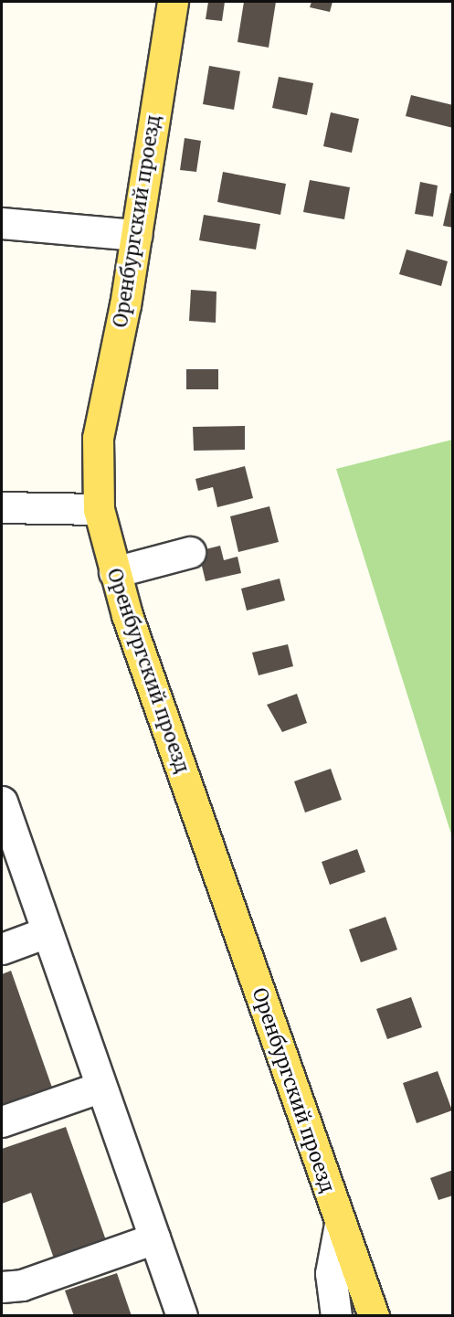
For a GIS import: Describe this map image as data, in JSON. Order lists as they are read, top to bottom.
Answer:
{
  "streets": {
    "main road": ["Оренбургский проезд"]
  }
}
